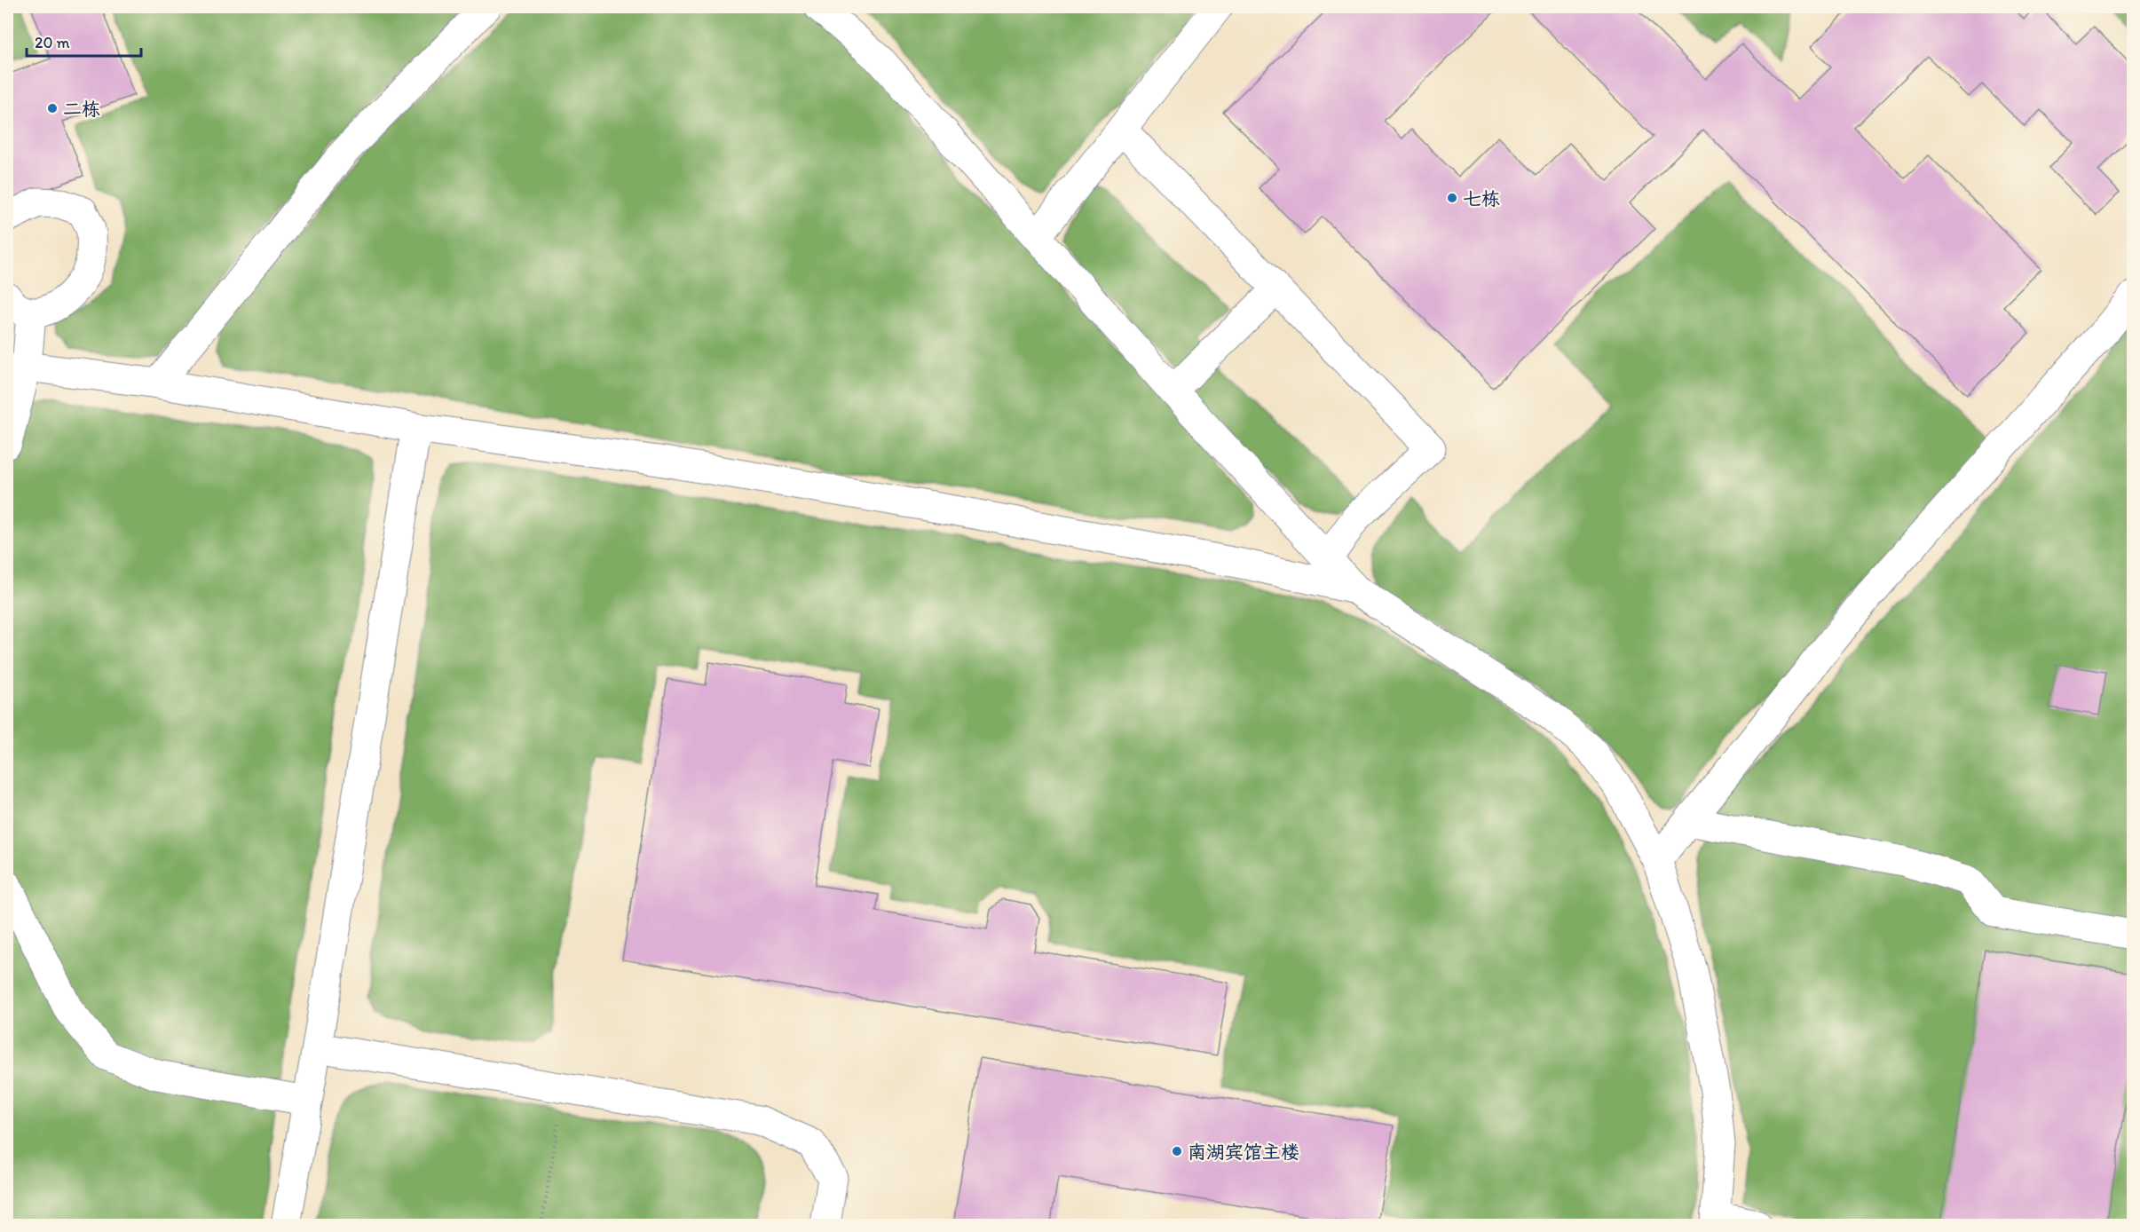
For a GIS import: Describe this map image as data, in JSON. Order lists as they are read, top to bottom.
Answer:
{
  "places": ["二栋", "七栋", "南湖宾馆主楼"],
  "scale_bar": "20 m"
}
